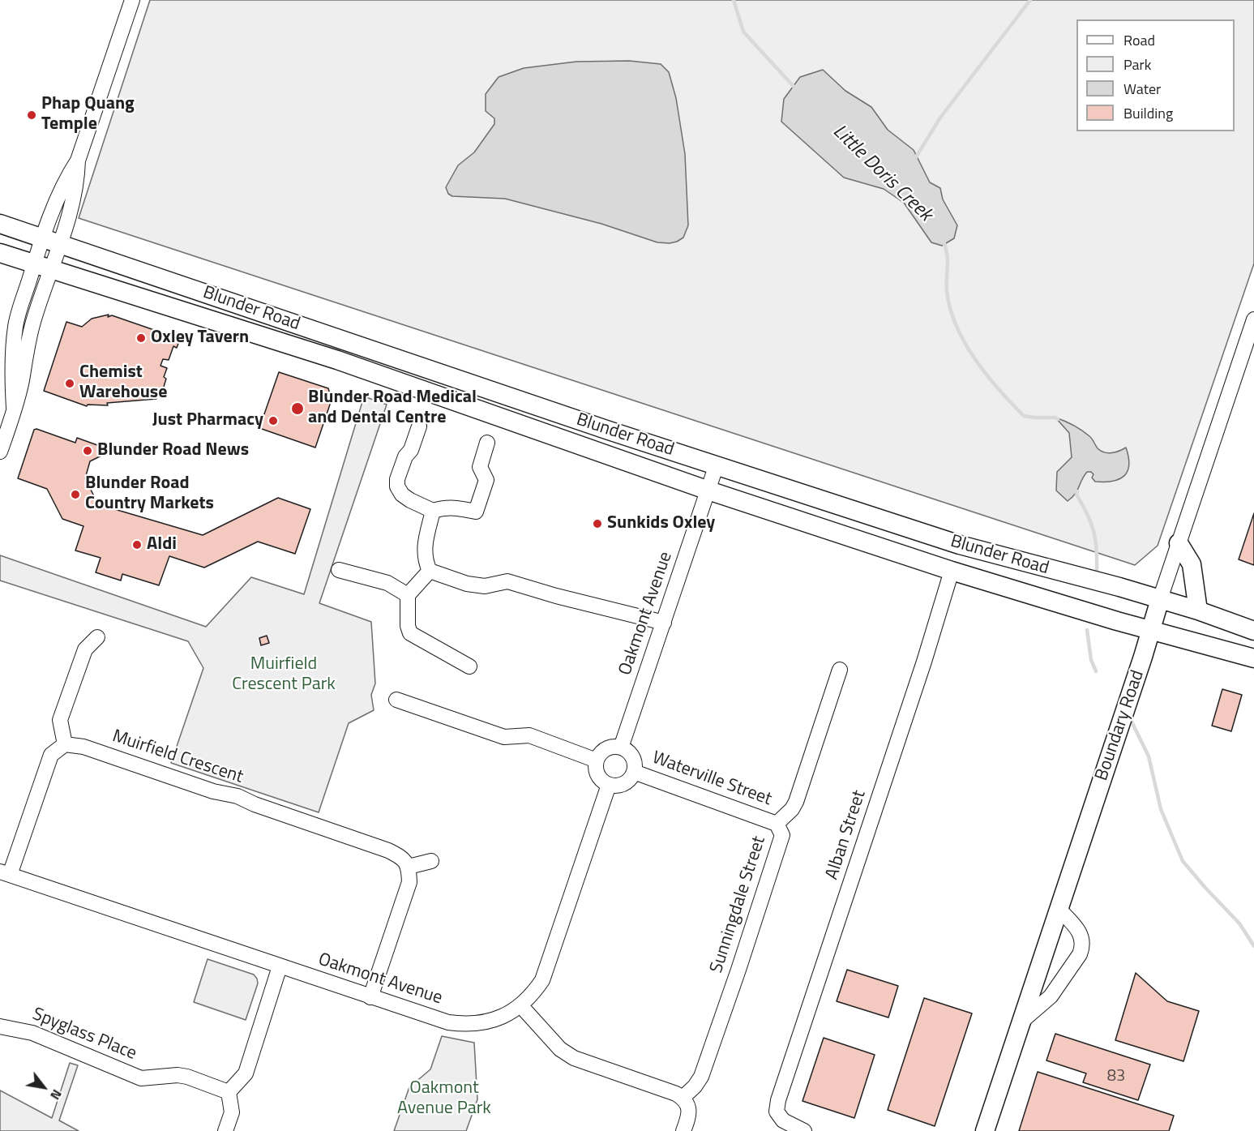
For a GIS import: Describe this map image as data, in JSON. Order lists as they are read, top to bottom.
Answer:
{
  "streets": {
    "main road": ["Blunder Road", "Boundary Road"],
    "street": [
      "Oakmont Avenue",
      "Muirfield Crescent",
      "Waterville Street",
      "Alban Street",
      "Sunningdale Street",
      "Spyglass Place"
    ]
  },
  "crossings": [
    ["Blunder Road", "Oakmont Avenue"],
    ["Blunder Road", "Boundary Road"],
    ["Blunder Road", "Alban Street"],
    ["Oakmont Avenue", "Waterville Street"],
    ["Waterville Street", "Sunningdale Street"]
  ],
  "water": ["Little Doris Creek"],
  "parks": ["Muirfield Crescent Park", "Oakmont Avenue Park"],
  "places": [
    "Phap Quang Temple",
    "Oxley Tavern",
    "Chemist Warehouse",
    "Blunder Road Medical and Dental Centre",
    "Just Pharmacy",
    "Blunder Road News",
    "Blunder Road Country Markets",
    "Sunkids Oxley",
    "Aldi"
  ],
  "house_numbers": ["83"],
  "legend": [
    "Road",
    "Park",
    "Water",
    "Building"
  ],
  "north": "bottom right"
}
